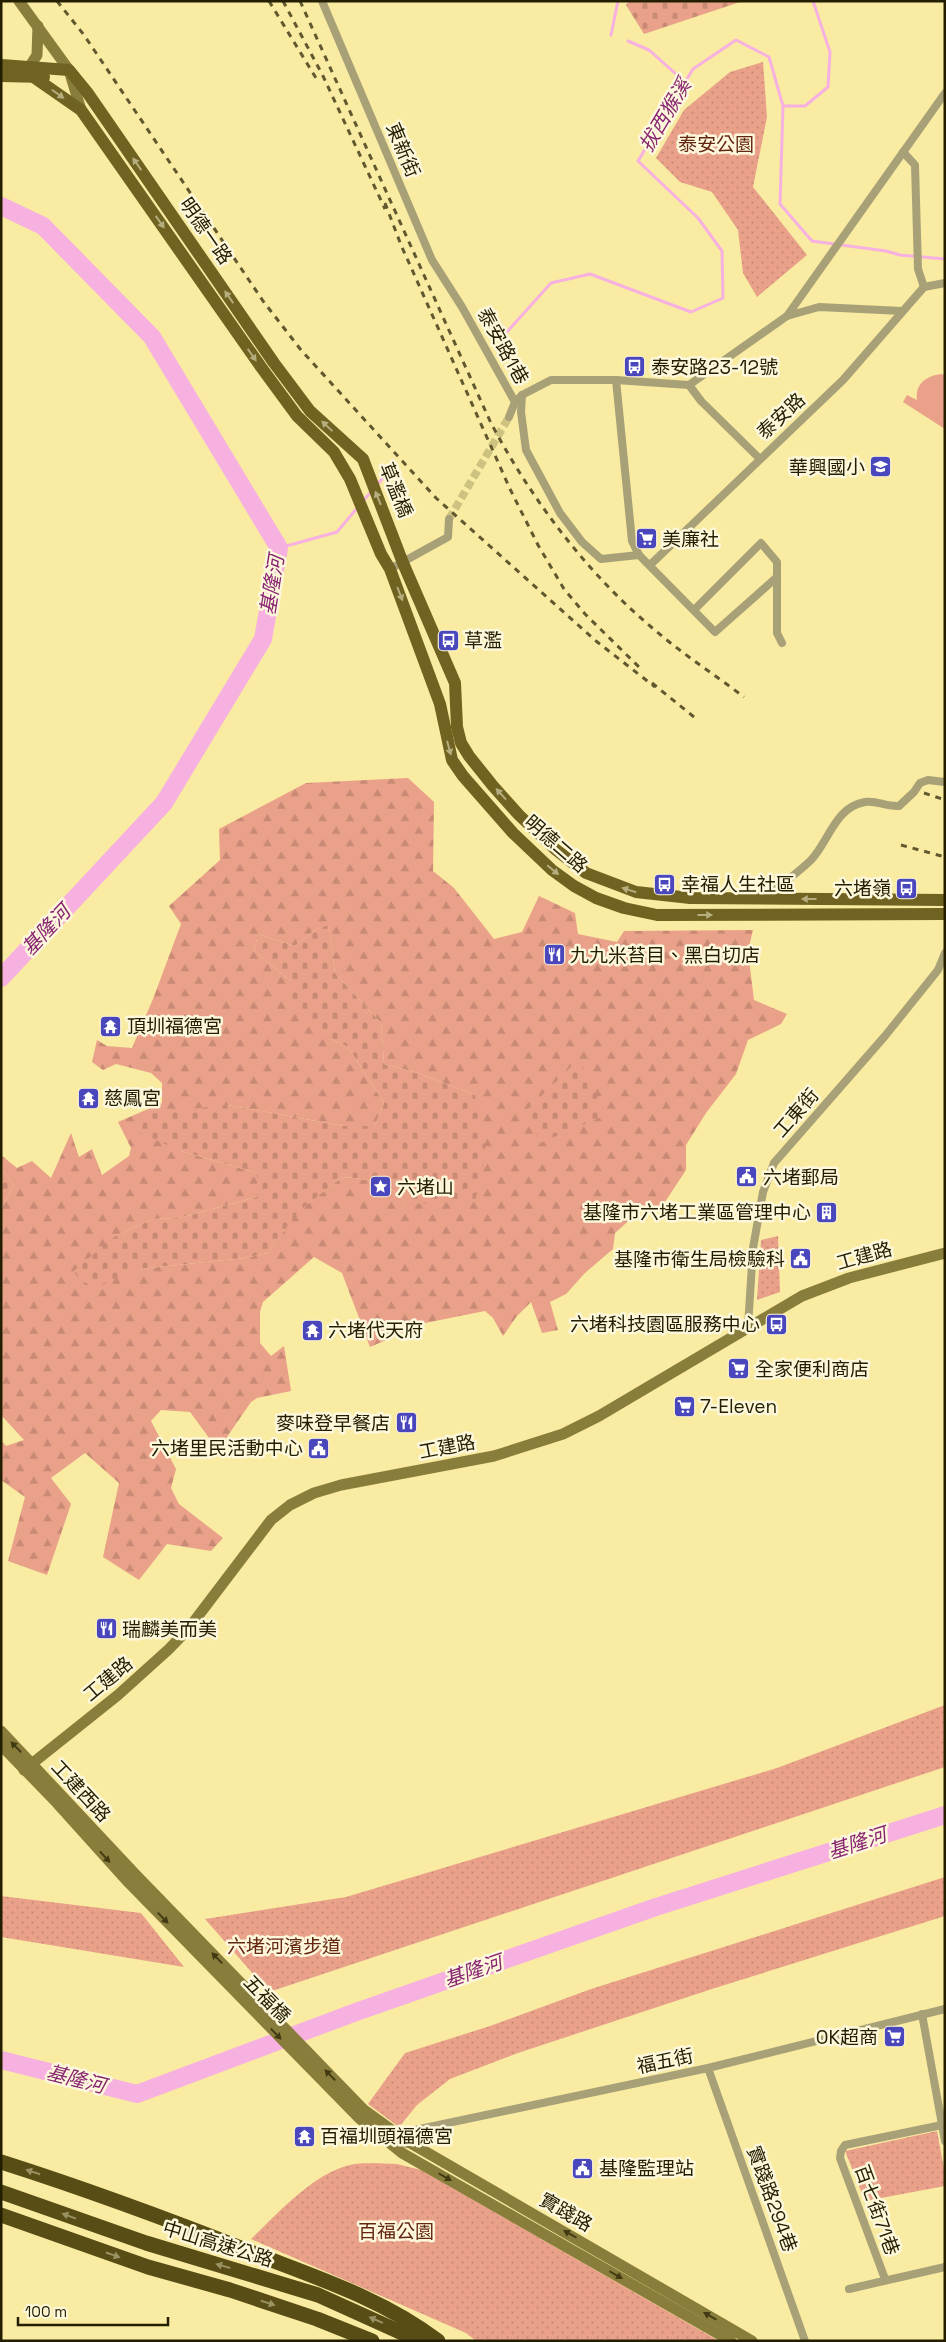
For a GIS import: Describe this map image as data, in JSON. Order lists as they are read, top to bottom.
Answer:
{
  "streets": {
    "highway": ["中山高速公路"],
    "main road": ["明德一路", "草濫橋", "明德二路"],
    "street": [
      "東新街",
      "泰安路1巷",
      "泰安路",
      "工東街",
      "工建路",
      "工建西路",
      "五福橋",
      "福五街",
      "實踐路294巷",
      "百七街71巷",
      "實踐路"
    ]
  },
  "crossings": [
    ["東新街", "泰安路1巷"],
    ["明德一路", "草濫橋"],
    ["草濫橋", "明德二路"],
    ["工東街", "工建路"],
    ["工建路", "工建西路"],
    ["工建西路", "五福橋"],
    ["五福橋", "實踐路"],
    ["福五街", "實踐路294巷"],
    ["福五街", "實踐路"]
  ],
  "water": ["拔西猴溪", "基隆河"],
  "parks": ["泰安公園", "六堵河濱步道", "百福公園"],
  "places": {
    "bus stop": [
      "泰安路23-12號",
      "草濫",
      "幸福人生社區",
      "六堵嶺",
      "六堵科技園區服務中心"
    ],
    "school or university": ["華興國小"],
    "supermarket": [
      "美廉社",
      "全家便利商店",
      "7-Eleven",
      "OK超商"
    ],
    "restaurant": ["九九米苔目、黑白切店", "麥味登早餐店", "瑞麟美而美"],
    "temple": [
      "頂圳福德宮",
      "慈鳳宮",
      "六堵代天府",
      "百福圳頭福德宮"
    ],
    "public building": [
      "六堵郵局",
      "基隆市衛生局檢驗科",
      "六堵里民活動中心",
      "基隆監理站"
    ],
    "place": ["六堵山"],
    "building": ["基隆市六堵工業區管理中心"]
  },
  "scale_bar": "100 m"
}
